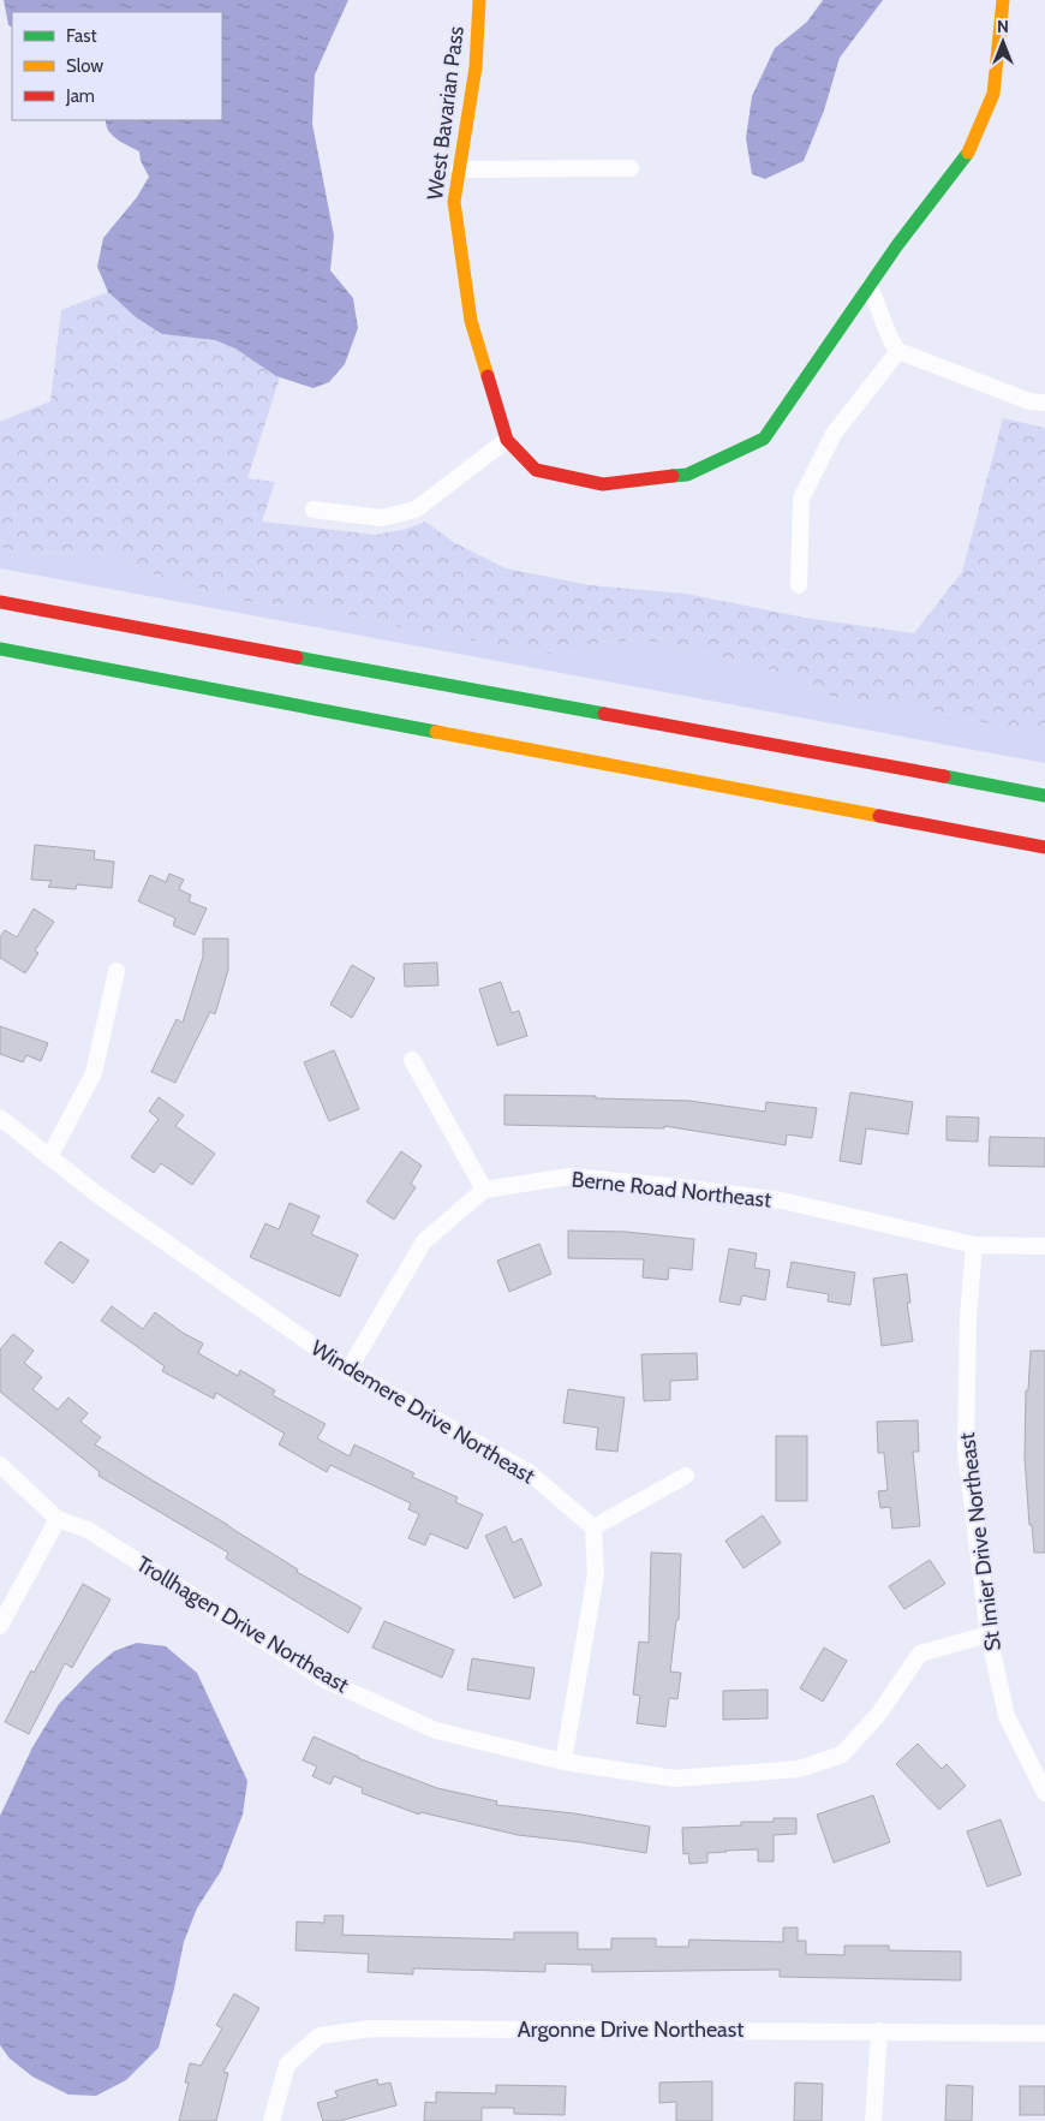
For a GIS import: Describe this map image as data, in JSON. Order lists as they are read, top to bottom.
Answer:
{
  "streets": {
    "main road": ["West Bavarian Pass"],
    "street": [
      "Berne Road Northeast",
      "Windemere Drive Northeast",
      "St Imier Drive Northeast",
      "Trollhagen Drive Northeast",
      "Argonne Drive Northeast"
    ]
  },
  "crossings": [
    ["Berne Road Northeast", "St Imier Drive Northeast"],
    ["St Imier Drive Northeast", "Trollhagen Drive Northeast"]
  ],
  "legend": ["Fast", "Slow", "Jam"],
  "north": "top"
}
